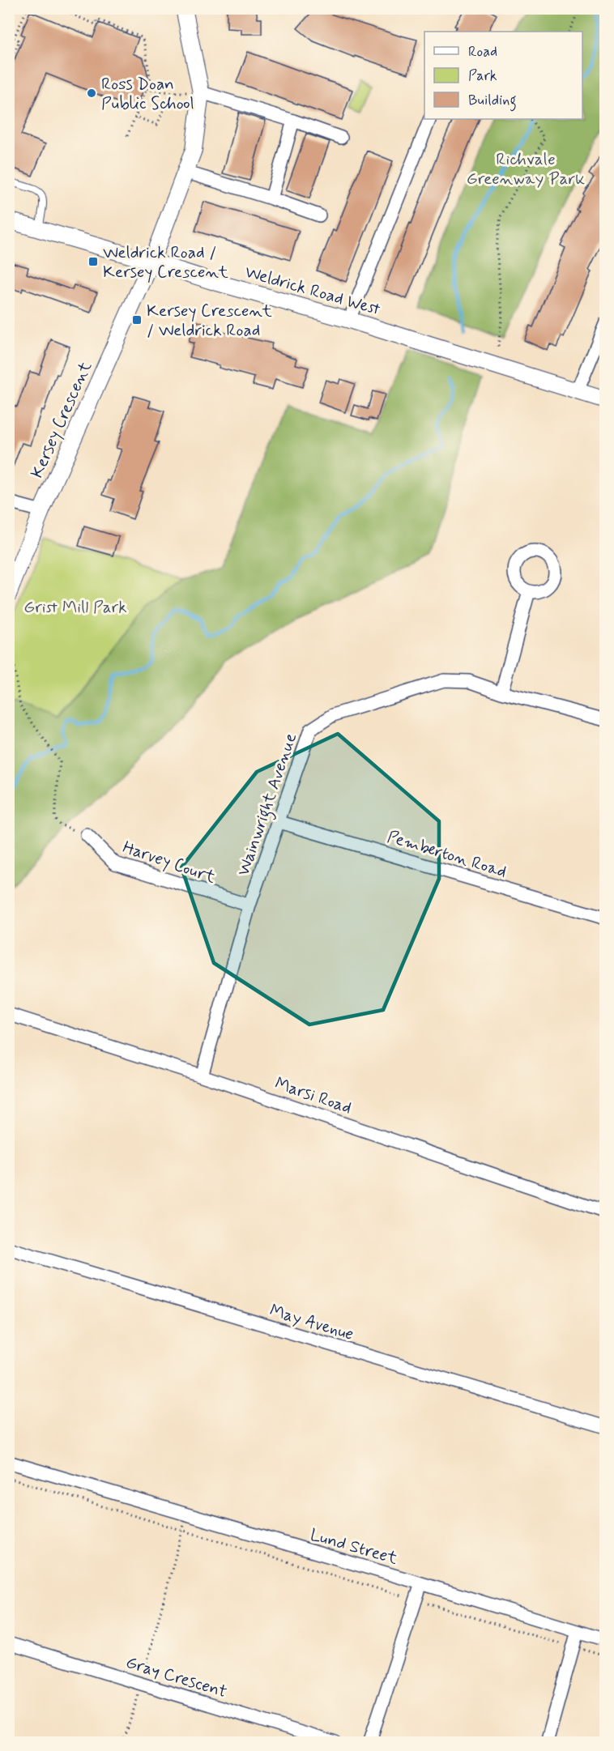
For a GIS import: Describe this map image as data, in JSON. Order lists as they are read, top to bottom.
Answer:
{
  "streets": {
    "street": [
      "Weldrick Road West",
      "Kersey Crescent",
      "Wainwright Avenue",
      "Pemberton Road",
      "Harvey Court",
      "Marsi Road",
      "May Avenue",
      "Lund Street",
      "Gray Crescent"
    ]
  },
  "crossings": [
    ["Weldrick Road West", "Kersey Crescent"],
    ["Wainwright Avenue", "Pemberton Road"],
    ["Wainwright Avenue", "Harvey Court"],
    ["Wainwright Avenue", "Marsi Road"]
  ],
  "parks": ["Richvale Greenway Park", "Grist Mill Park"],
  "places": {
    "other": ["Ross Doan Public School"],
    "transit": ["Weldrick Road / Kersey Crescent", "Kersey Crescent / Weldrick Road"]
  },
  "legend": ["Road", "Park", "Building"]
}
